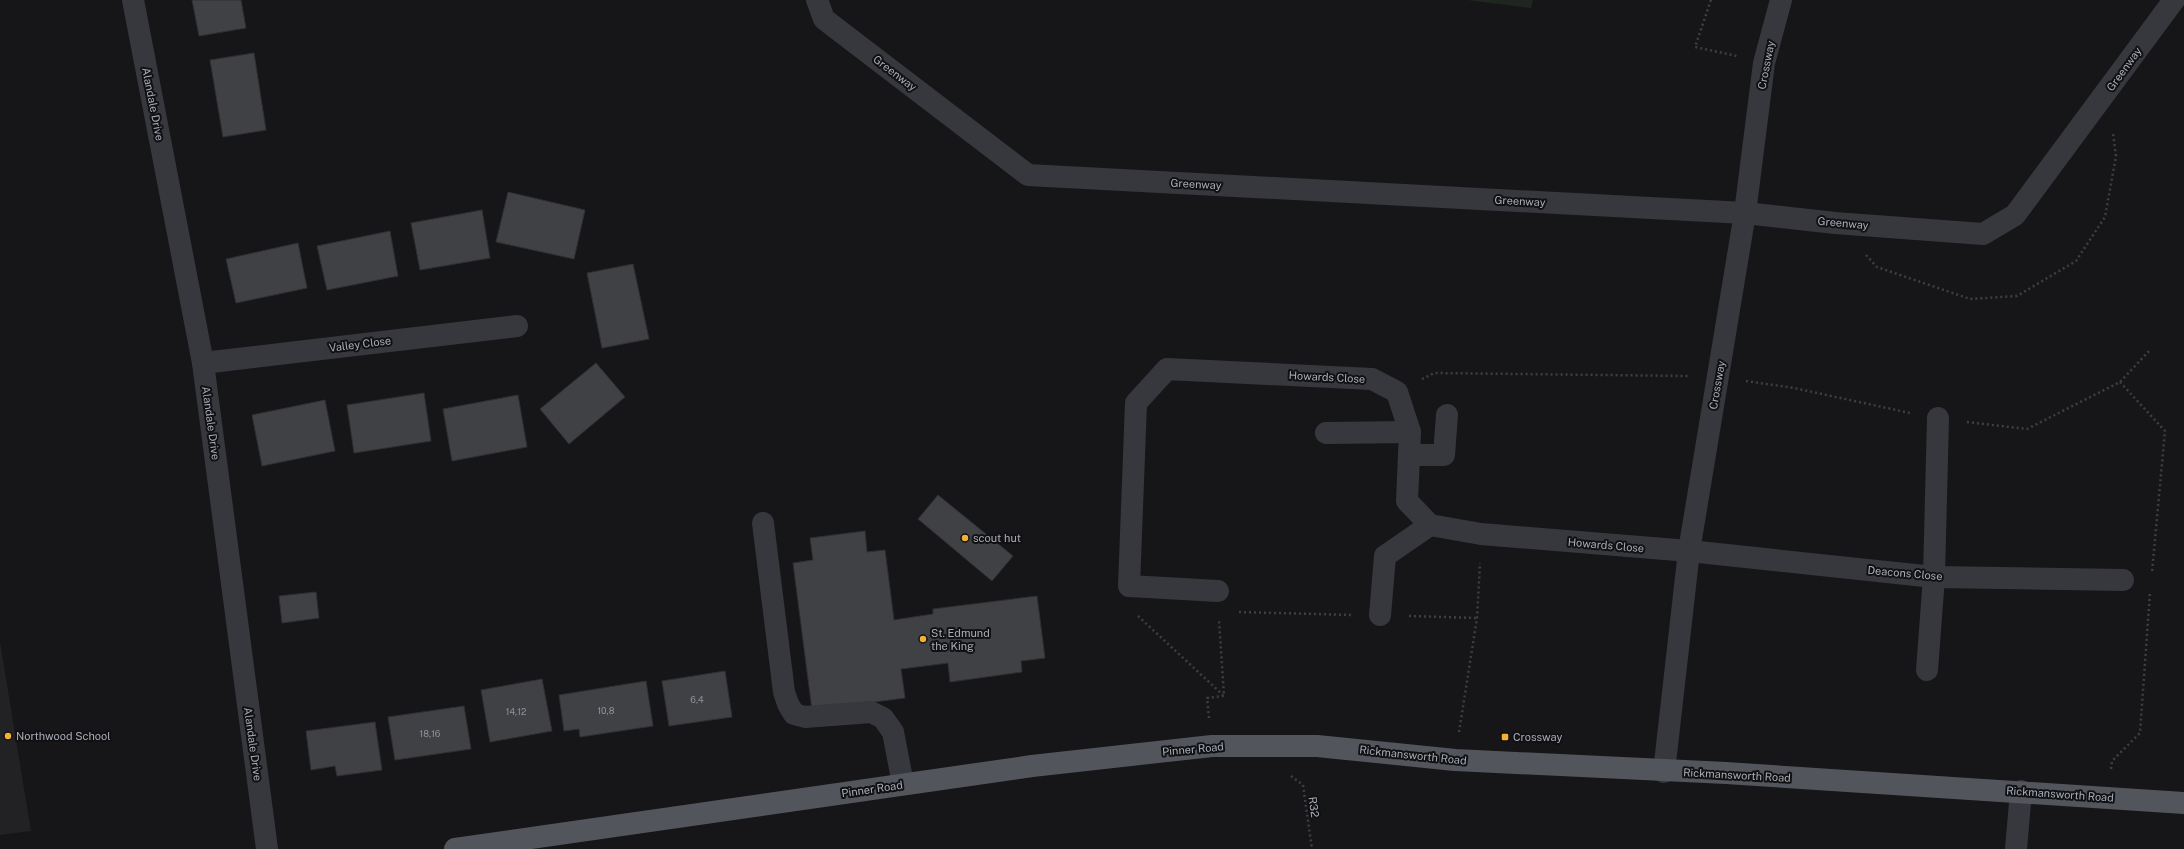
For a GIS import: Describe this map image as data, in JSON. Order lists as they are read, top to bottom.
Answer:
{
  "streets": {
    "main road": ["Pinner Road", "Rickmansworth Road"],
    "street": [
      "Crossway",
      "Greenway",
      "Alandale Drive",
      "Valley Close",
      "Howards Close",
      "Deacons Close"
    ],
    "path": ["R32"]
  },
  "crossings": [
    ["Crossway", "Greenway"],
    ["Crossway", "Howards Close"],
    ["Crossway", "Deacons Close"],
    ["Crossway", "Rickmansworth Road"],
    ["Alandale Drive", "Valley Close"],
    ["Howards Close", "Deacons Close"],
    ["Pinner Road", "Rickmansworth Road"]
  ],
  "places": {
    "other": ["scout hut", "St. Edmund the King", "Northwood School"],
    "transit": ["Crossway"]
  },
  "house_numbers": [
    "6,4",
    "10,8",
    "14,12",
    "18,16"
  ]
}
